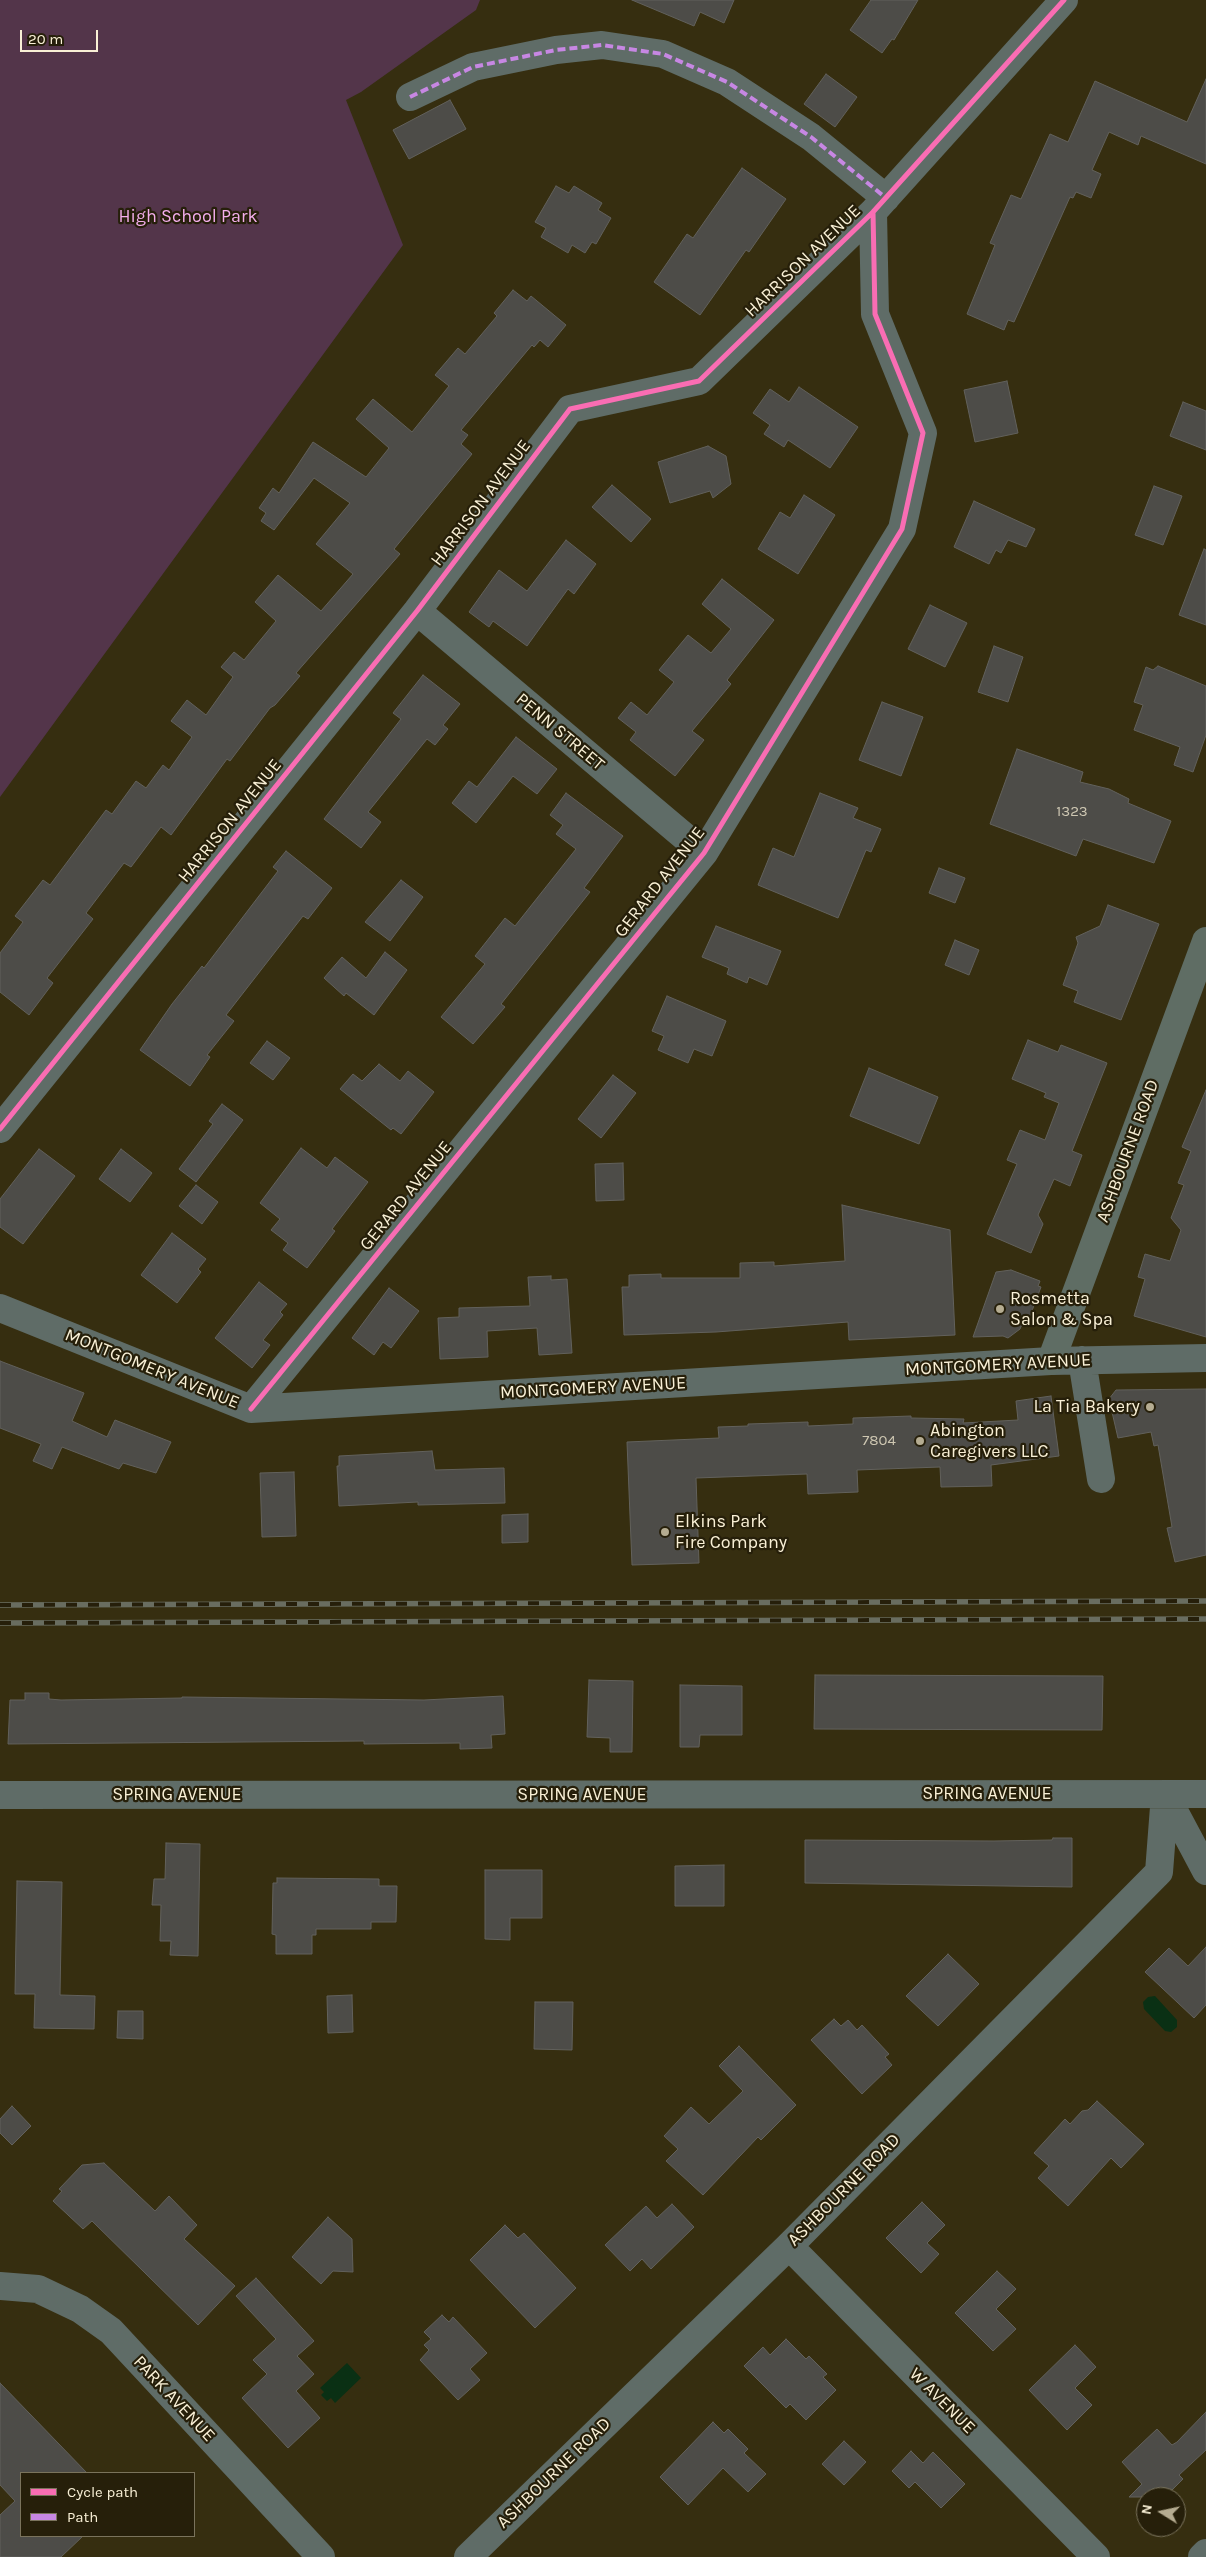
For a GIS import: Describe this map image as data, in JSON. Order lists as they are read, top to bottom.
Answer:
{
  "streets": {
    "street": [
      "HARRISON AVENUE",
      "PENN STREET",
      "GERARD AVENUE",
      "ASHBOURNE ROAD",
      "MONTGOMERY AVENUE",
      "SPRING AVENUE",
      "PARK AVENUE",
      "W AVENUE"
    ]
  },
  "crossings": [
    ["HARRISON AVENUE", "PENN STREET"],
    ["HARRISON AVENUE", "GERARD AVENUE"],
    ["PENN STREET", "GERARD AVENUE"],
    ["GERARD AVENUE", "MONTGOMERY AVENUE"],
    ["ASHBOURNE ROAD", "MONTGOMERY AVENUE"],
    ["ASHBOURNE ROAD", "SPRING AVENUE"],
    ["ASHBOURNE ROAD", "W AVENUE"]
  ],
  "parks": ["High School Park"],
  "places": [
    "Rosmetta Salon & Spa",
    "La Tia Bakery",
    "Abington Caregivers LLC",
    "Elkins Park Fire Company"
  ],
  "house_numbers": ["1323", "7804"],
  "legend": ["Cycle path", "Path"],
  "scale_bar": "20 m",
  "north": "left"
}
